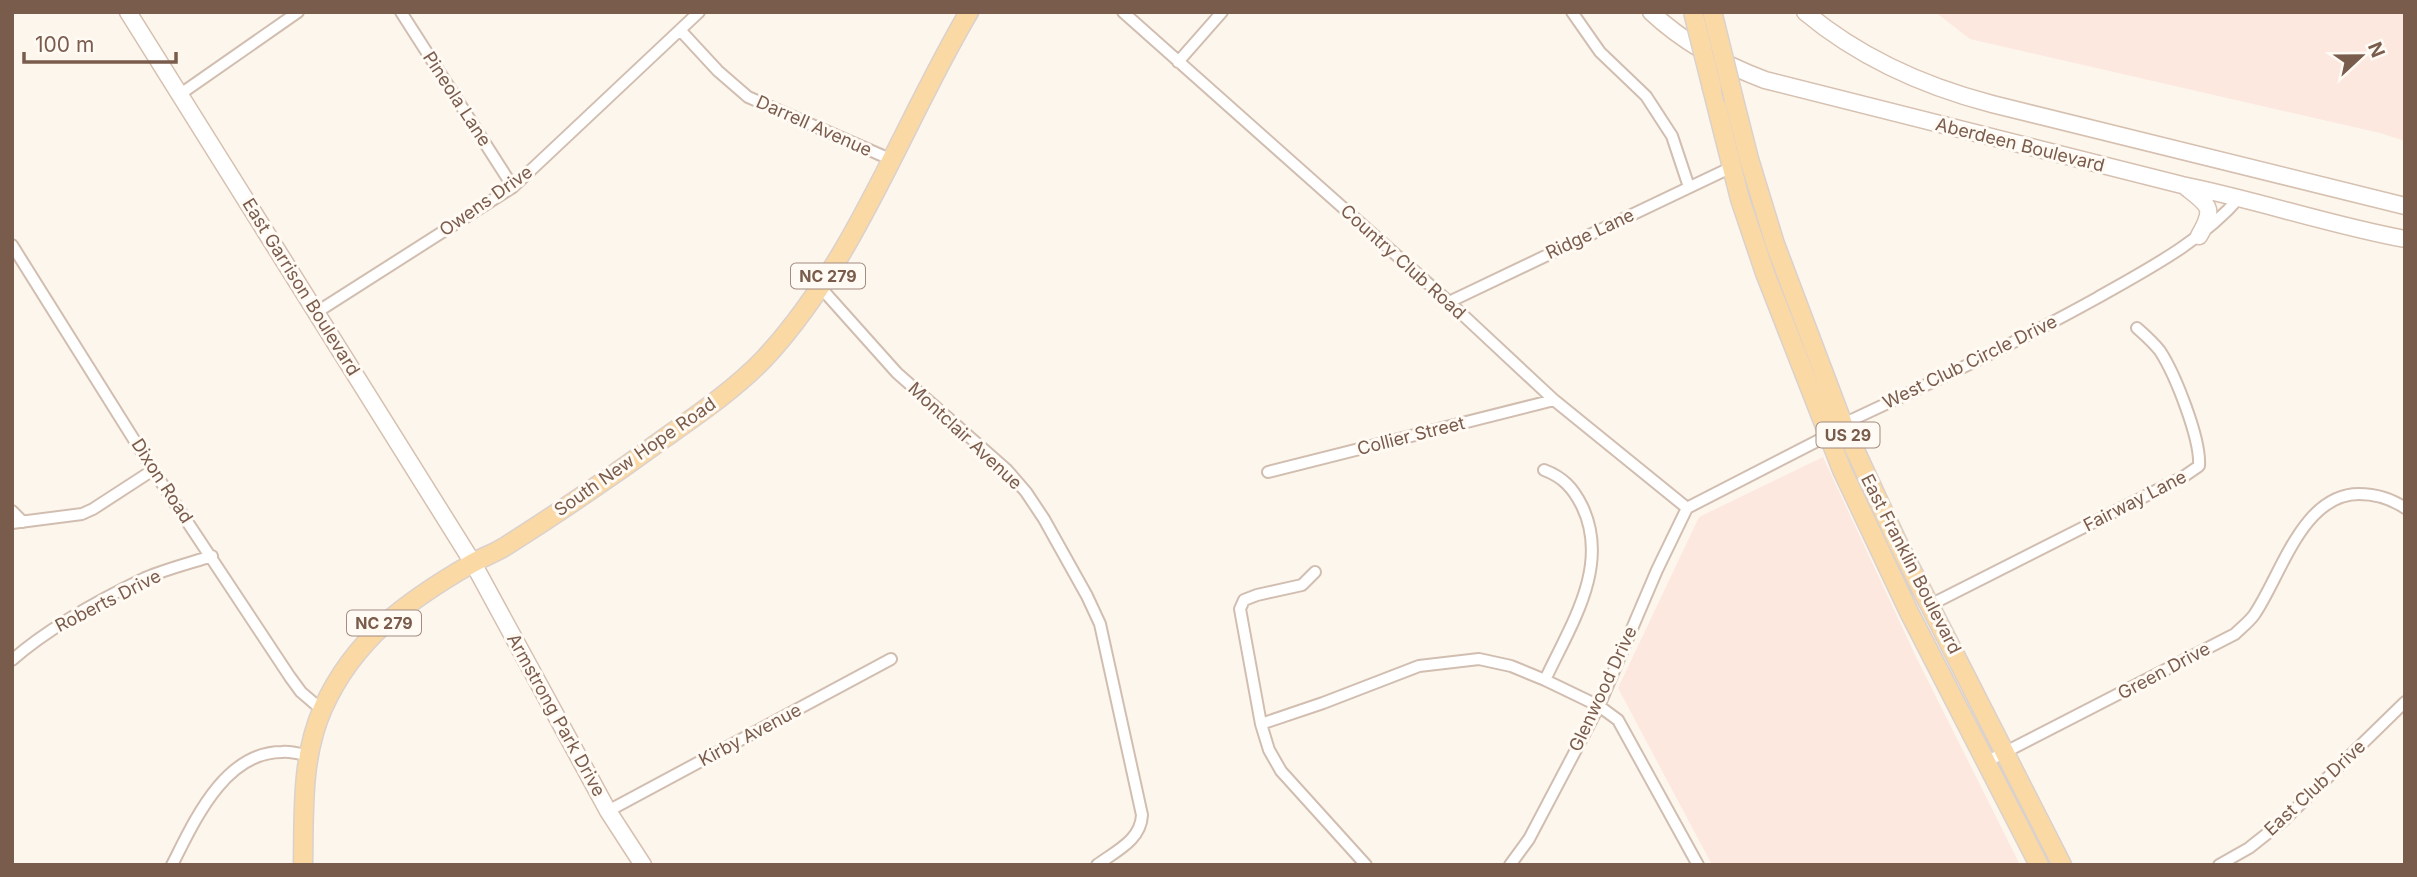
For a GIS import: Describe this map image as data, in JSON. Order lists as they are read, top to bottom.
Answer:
{
  "streets": {
    "main road": [
      "Aberdeen Boulevard",
      "NC 279",
      "East Garrison Boulevard",
      "US 29",
      "South New Hope Road",
      "East Franklin Boulevard",
      "Armstrong Park Drive"
    ],
    "street": [
      "Pineola Lane",
      "Darrell Avenue",
      "Owens Drive",
      "Ridge Lane",
      "Country Club Road",
      "West Club Circle Drive",
      "Montclair Avenue",
      "Collier Street",
      "Dixon Road",
      "Fairway Lane",
      "Roberts Drive",
      "Green Drive",
      "Glenwood Drive",
      "Kirby Avenue",
      "East Club Drive"
    ]
  },
  "crossings": [
    ["Pineola Lane", "Owens Drive"],
    ["Darrell Avenue", "Owens Drive"],
    ["Darrell Avenue", "South New Hope Road"],
    ["Aberdeen Boulevard", "West Club Circle Drive"],
    ["Owens Drive", "East Garrison Boulevard"],
    ["Ridge Lane", "Country Club Road"],
    ["Ridge Lane", "East Franklin Boulevard"],
    ["Country Club Road", "West Club Circle Drive"],
    ["Country Club Road", "Collier Street"],
    ["Country Club Road", "Glenwood Drive"],
    ["East Garrison Boulevard", "South New Hope Road"],
    ["East Garrison Boulevard", "Armstrong Park Drive"],
    ["West Club Circle Drive", "East Franklin Boulevard"],
    ["West Club Circle Drive", "Glenwood Drive"],
    ["Montclair Avenue", "South New Hope Road"],
    ["South New Hope Road", "Dixon Road"],
    ["South New Hope Road", "Armstrong Park Drive"],
    ["Dixon Road", "Roberts Drive"],
    ["Fairway Lane", "East Franklin Boulevard"],
    ["East Franklin Boulevard", "Green Drive"],
    ["Armstrong Park Drive", "Kirby Avenue"]
  ],
  "scale_bar": "100 m",
  "north": "right"
}
